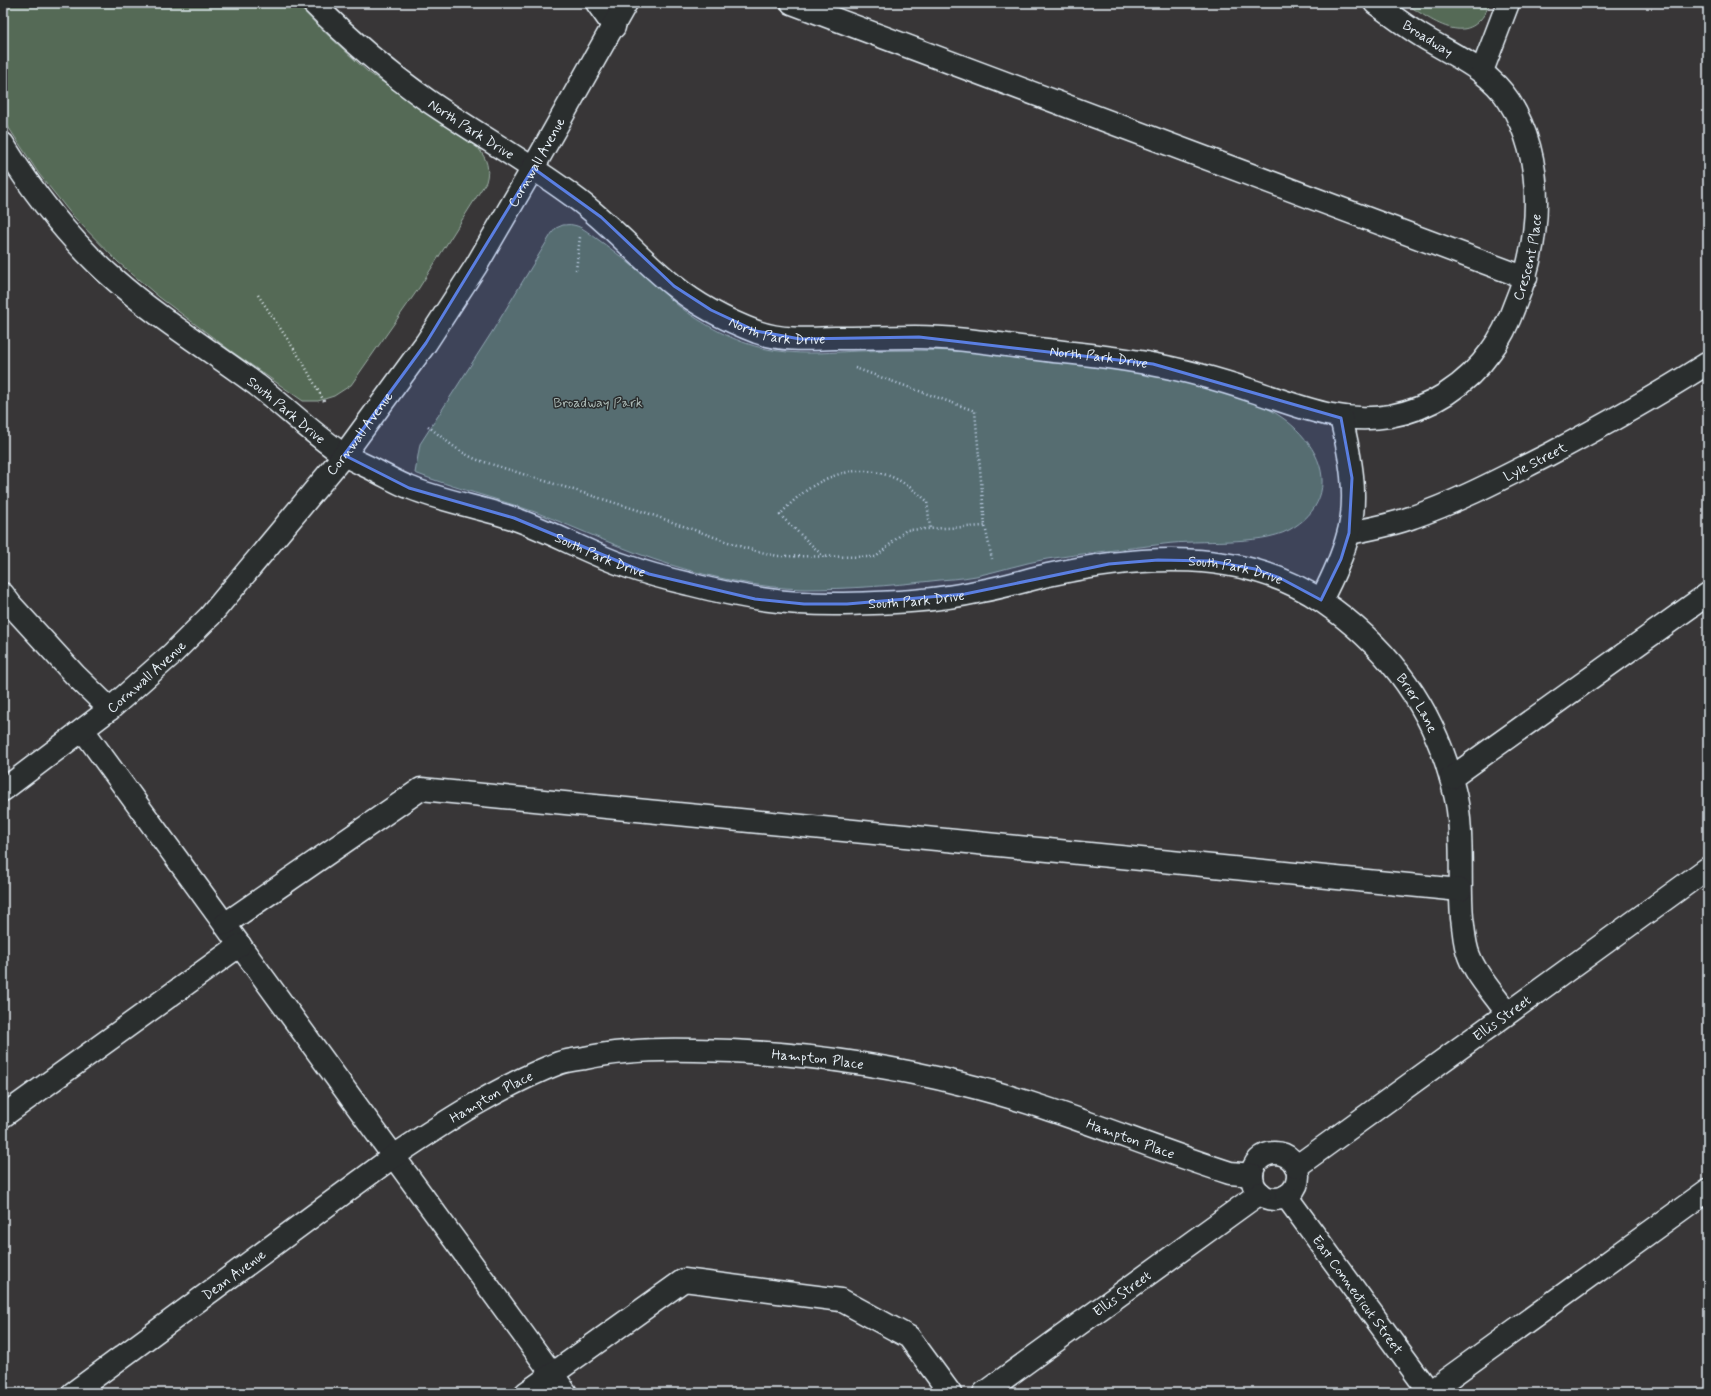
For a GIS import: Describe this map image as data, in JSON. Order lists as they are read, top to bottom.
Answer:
{
  "streets": {
    "street": [
      "Broadway",
      "North Park Drive",
      "Cornwall Avenue",
      "Crescent Place",
      "South Park Drive",
      "Lyle Street",
      "Brier Lane",
      "Ellis Street",
      "Hampton Place",
      "Dean Avenue",
      "East Connecticut Street"
    ]
  },
  "crossings": [
    ["Broadway", "Crescent Place"],
    ["North Park Drive", "Cornwall Avenue"],
    ["North Park Drive", "Crescent Place"],
    ["Cornwall Avenue", "South Park Drive"],
    ["South Park Drive", "Brier Lane"],
    ["Brier Lane", "Ellis Street"],
    ["Ellis Street", "Hampton Place"],
    ["Ellis Street", "East Connecticut Street"],
    ["Hampton Place", "Dean Avenue"],
    ["Hampton Place", "East Connecticut Street"]
  ],
  "parks": ["Broadway Park"]
}
